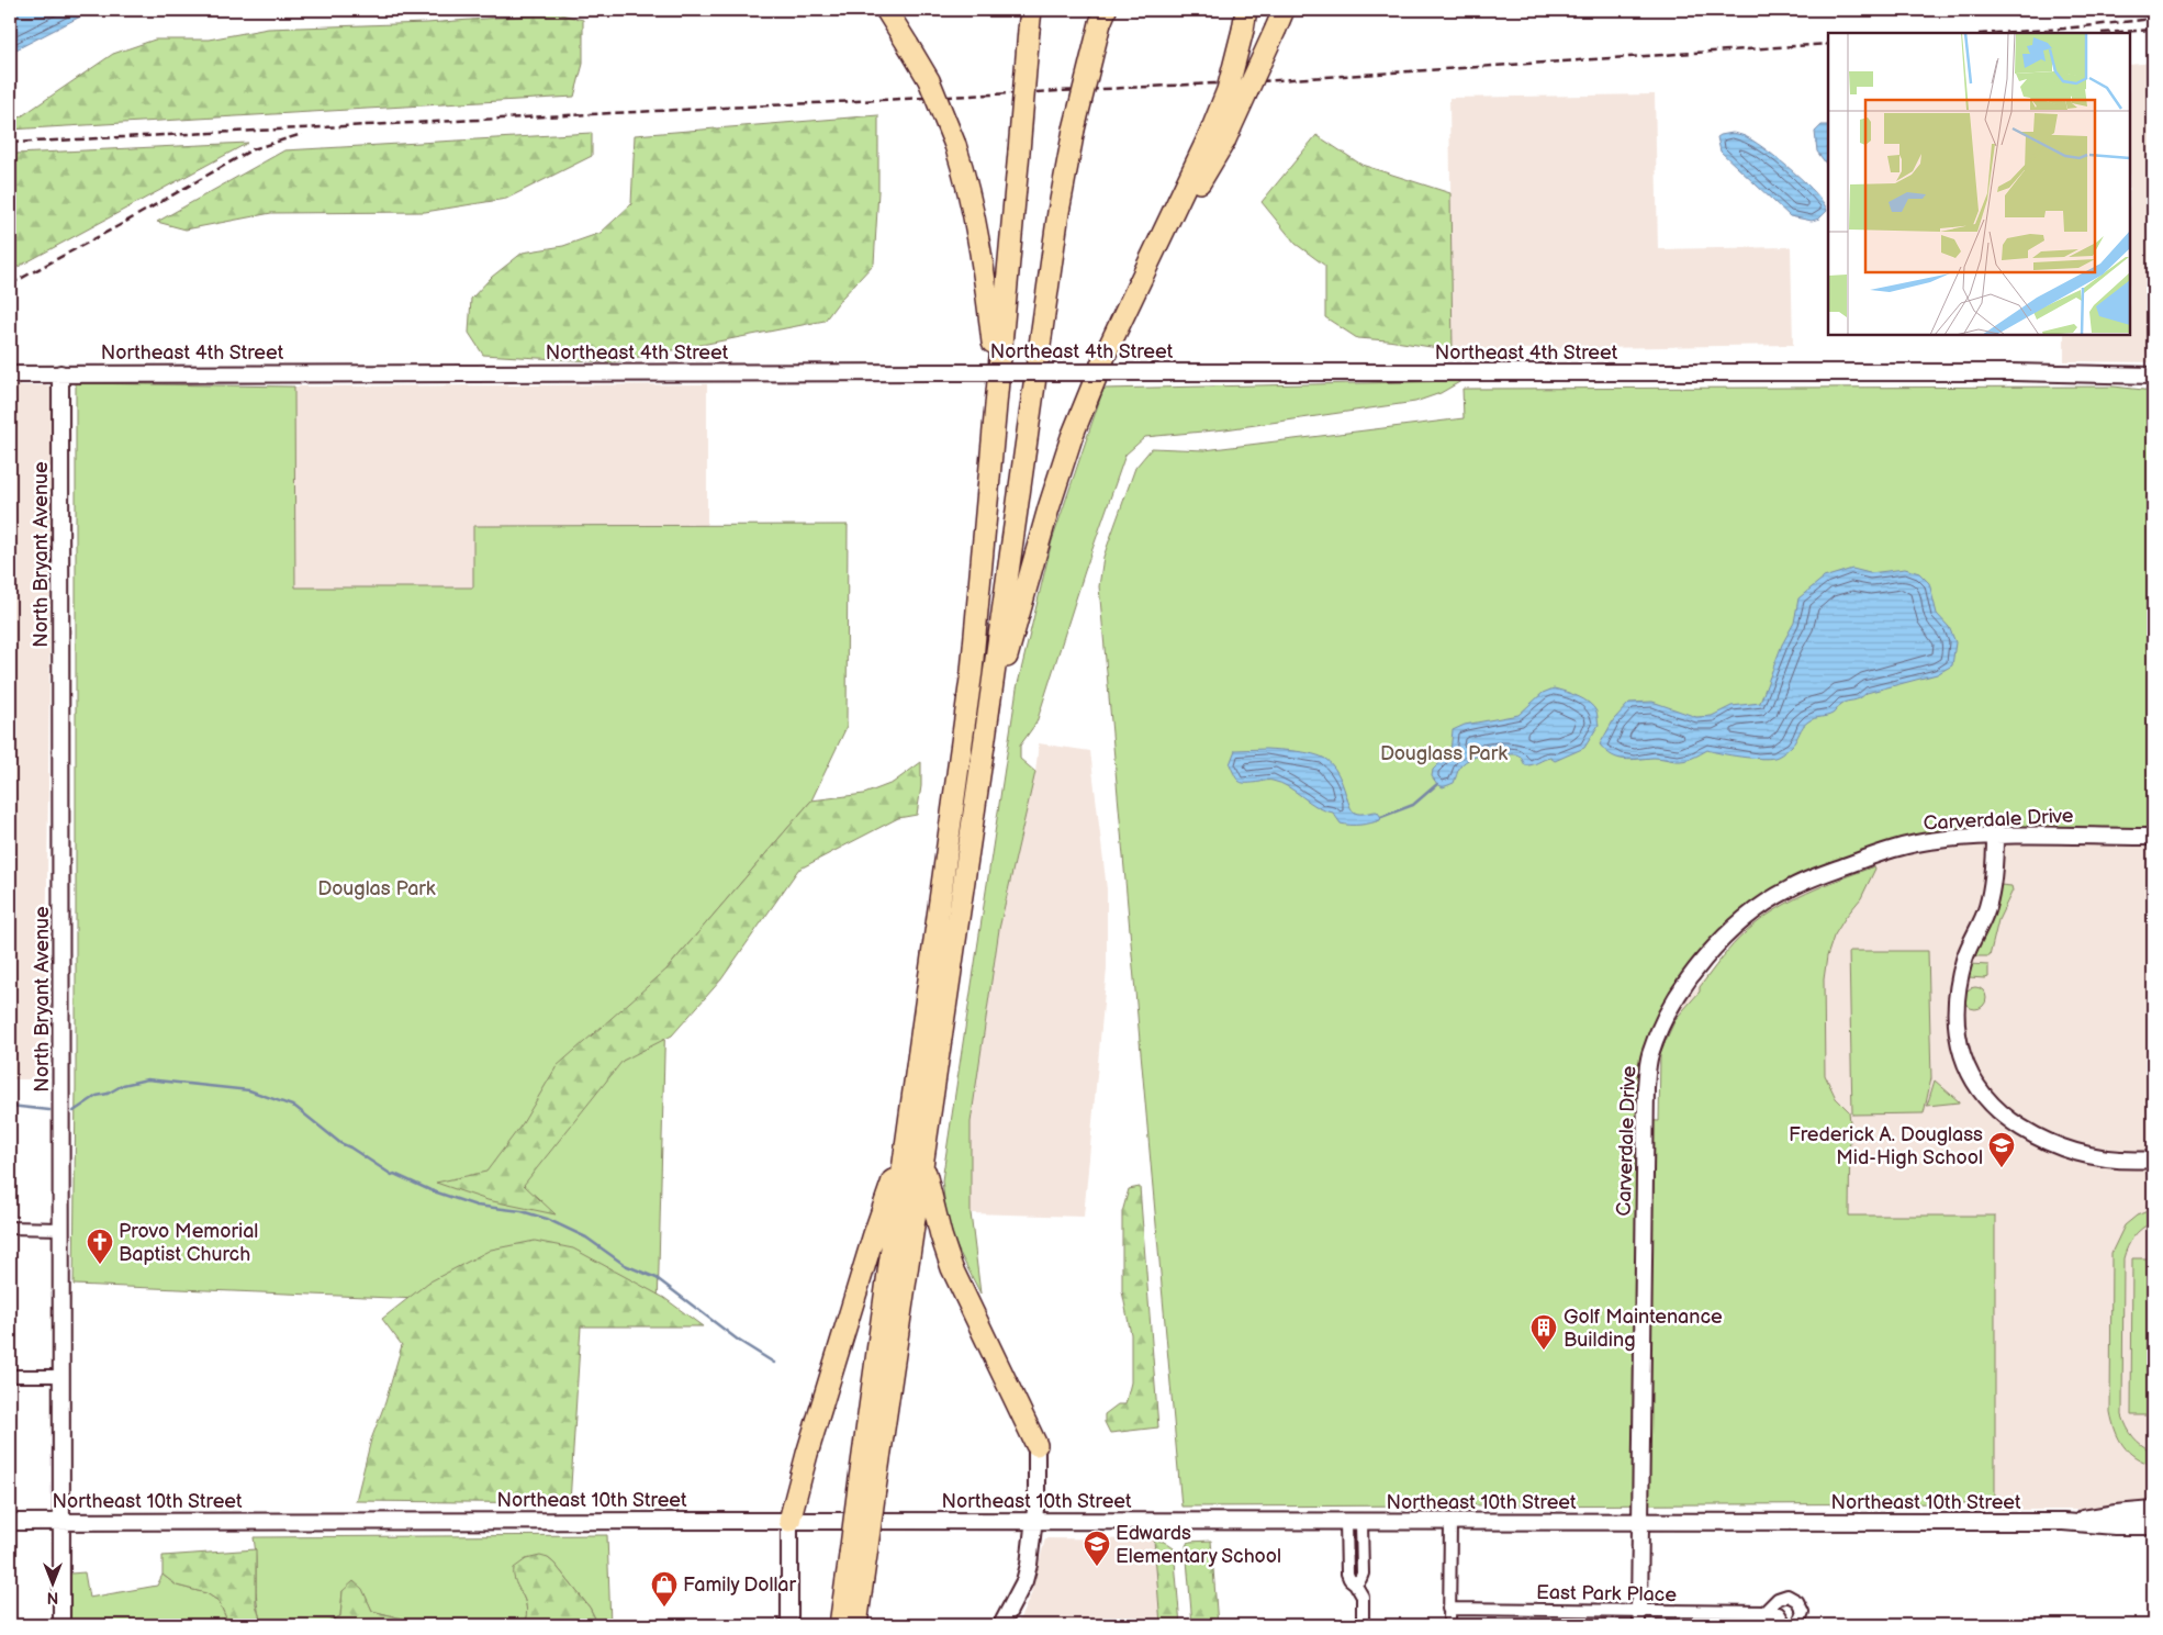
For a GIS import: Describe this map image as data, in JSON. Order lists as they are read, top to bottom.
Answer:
{
  "streets": {
    "street": [
      "Northeast 4th Street",
      "North Bryant Avenue",
      "Carverdale Drive",
      "Northeast 10th Street",
      "East Park Place"
    ]
  },
  "crossings": [
    ["Northeast 4th Street", "North Bryant Avenue"],
    ["North Bryant Avenue", "Northeast 10th Street"],
    ["Carverdale Drive", "Northeast 10th Street"],
    ["Carverdale Drive", "East Park Place"]
  ],
  "parks": ["Douglass Park", "Douglas Park"],
  "places": {
    "school or university": ["Frederick A. Douglass Mid-High School", "Edwards Elementary School"],
    "church": ["Provo Memorial Baptist Church"],
    "building": ["Golf Maintenance Building"],
    "shop": ["Family Dollar"]
  },
  "north": "bottom"
}
